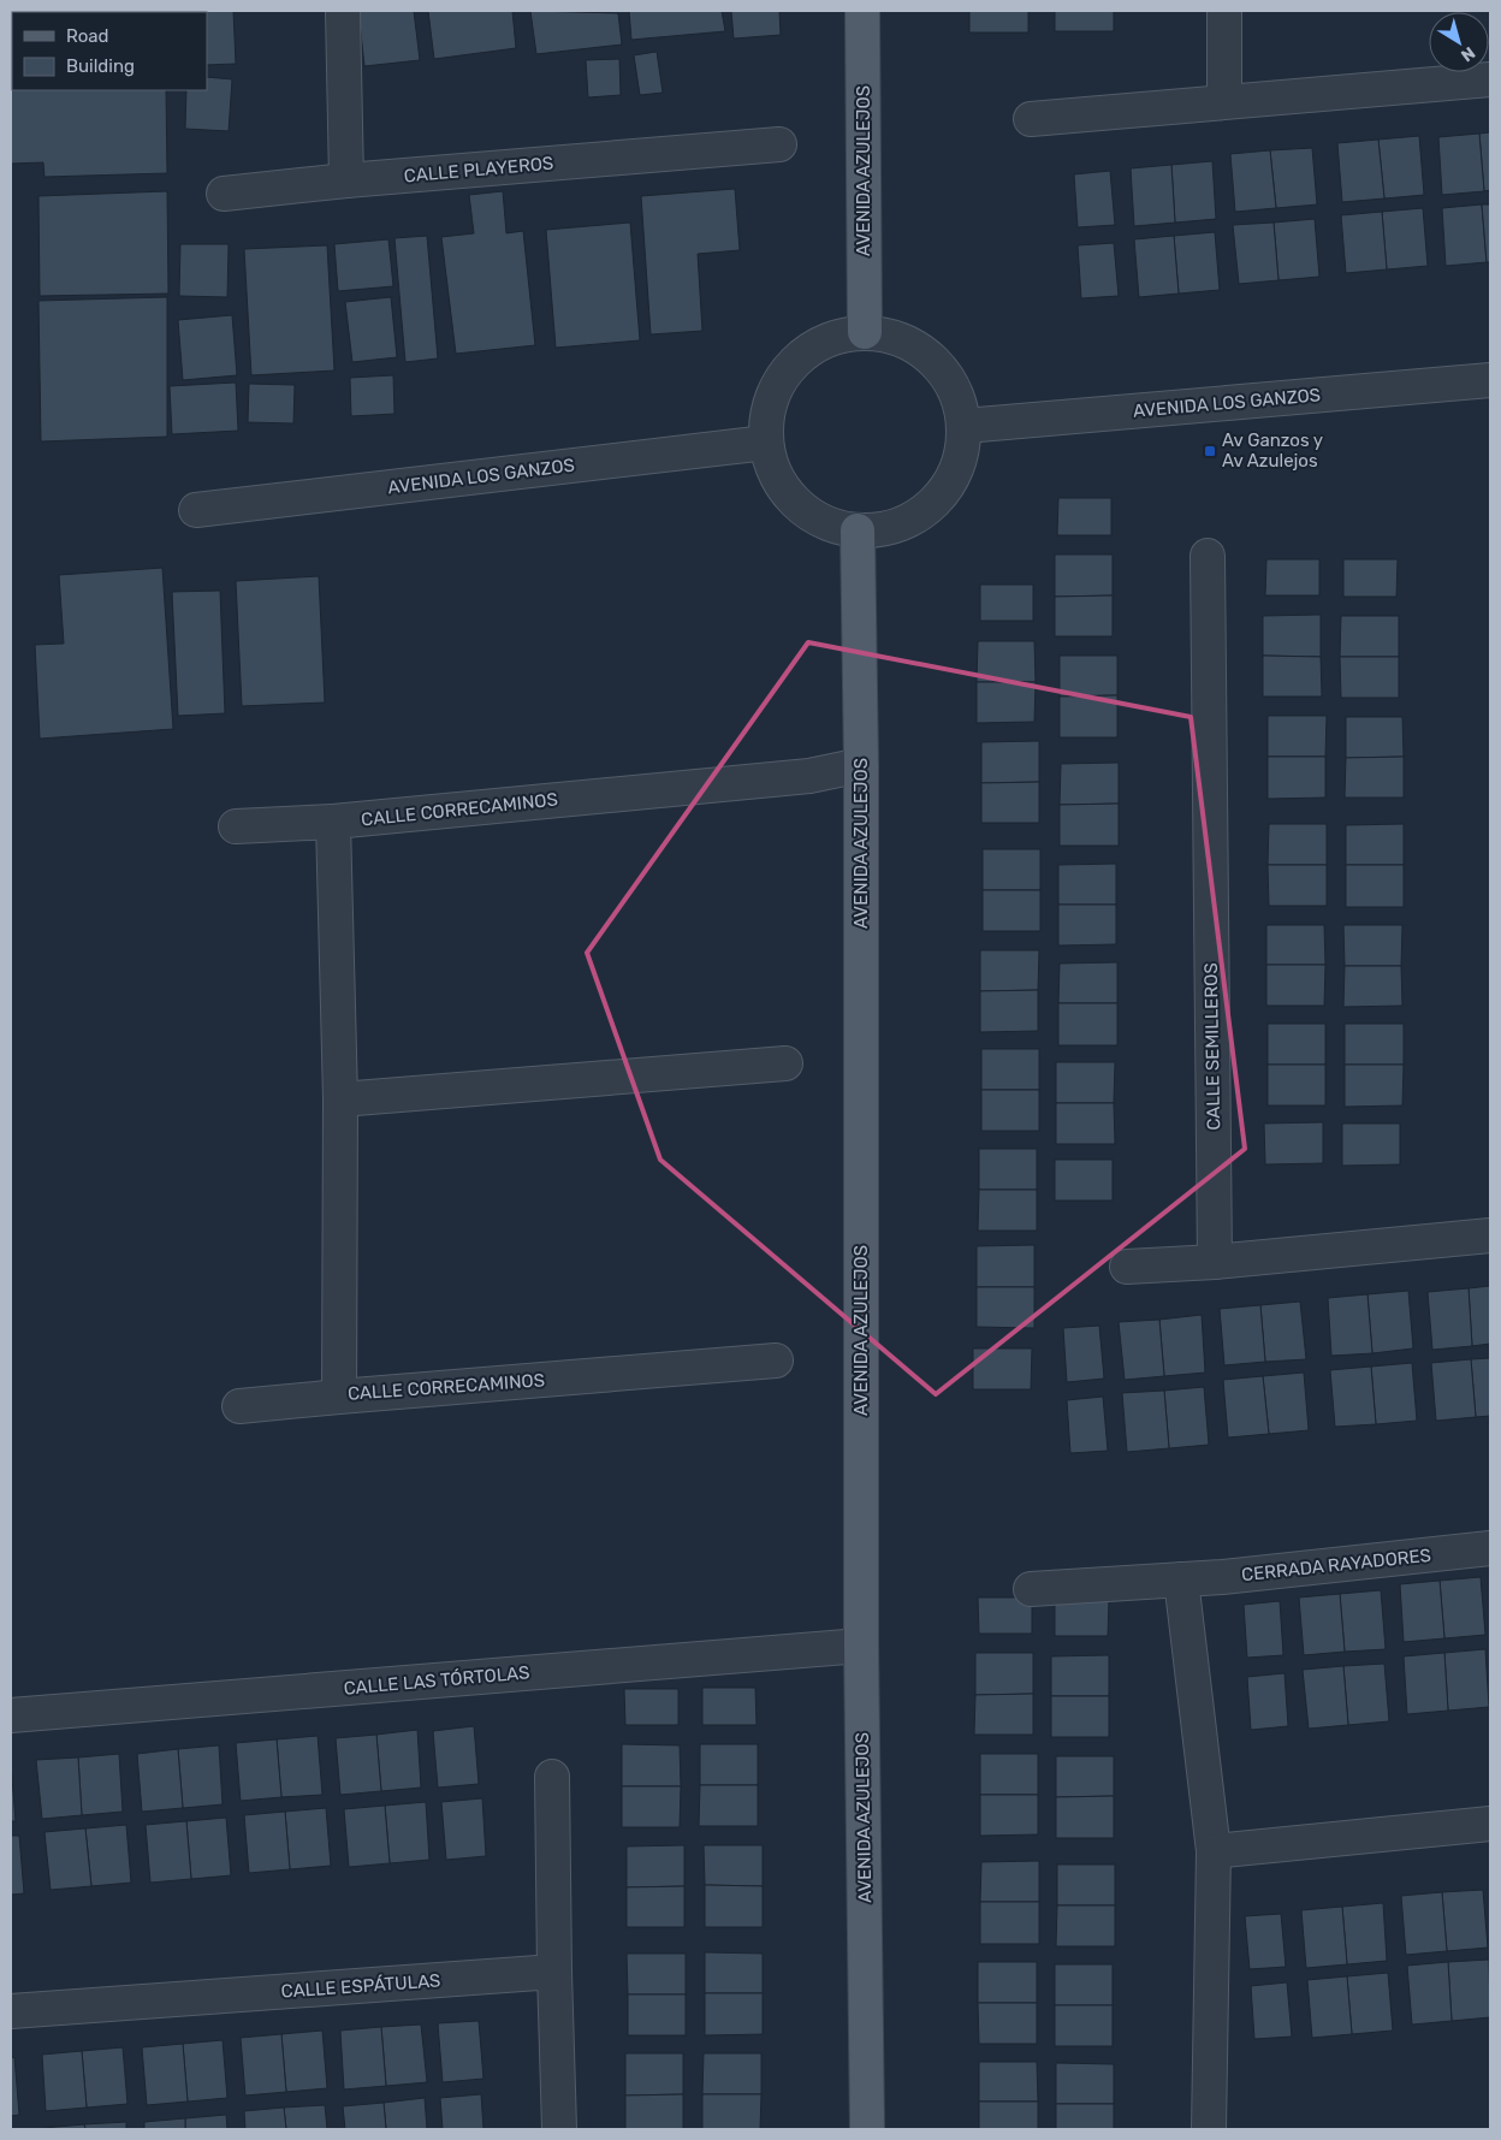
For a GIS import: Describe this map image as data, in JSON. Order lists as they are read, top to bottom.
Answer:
{
  "streets": {
    "main road": ["AVENIDA AZULEJOS"],
    "street": [
      "CALLE PLAYEROS",
      "AVENIDA LOS GANZOS",
      "CALLE CORRECAMINOS",
      "CALLE SEMILLEROS",
      "CERRADA RAYADORES",
      "CALLE LAS TÓRTOLAS",
      "CALLE ESPÁTULAS"
    ]
  },
  "crossings": [
    ["AVENIDA AZULEJOS", "AVENIDA LOS GANZOS"],
    ["AVENIDA AZULEJOS", "CALLE CORRECAMINOS"],
    ["AVENIDA AZULEJOS", "CALLE LAS TÓRTOLAS"]
  ],
  "places": {
    "transit": ["Av Ganzos y Av Azulejos"]
  },
  "legend": ["Road", "Building"],
  "north": "bottom right"
}
